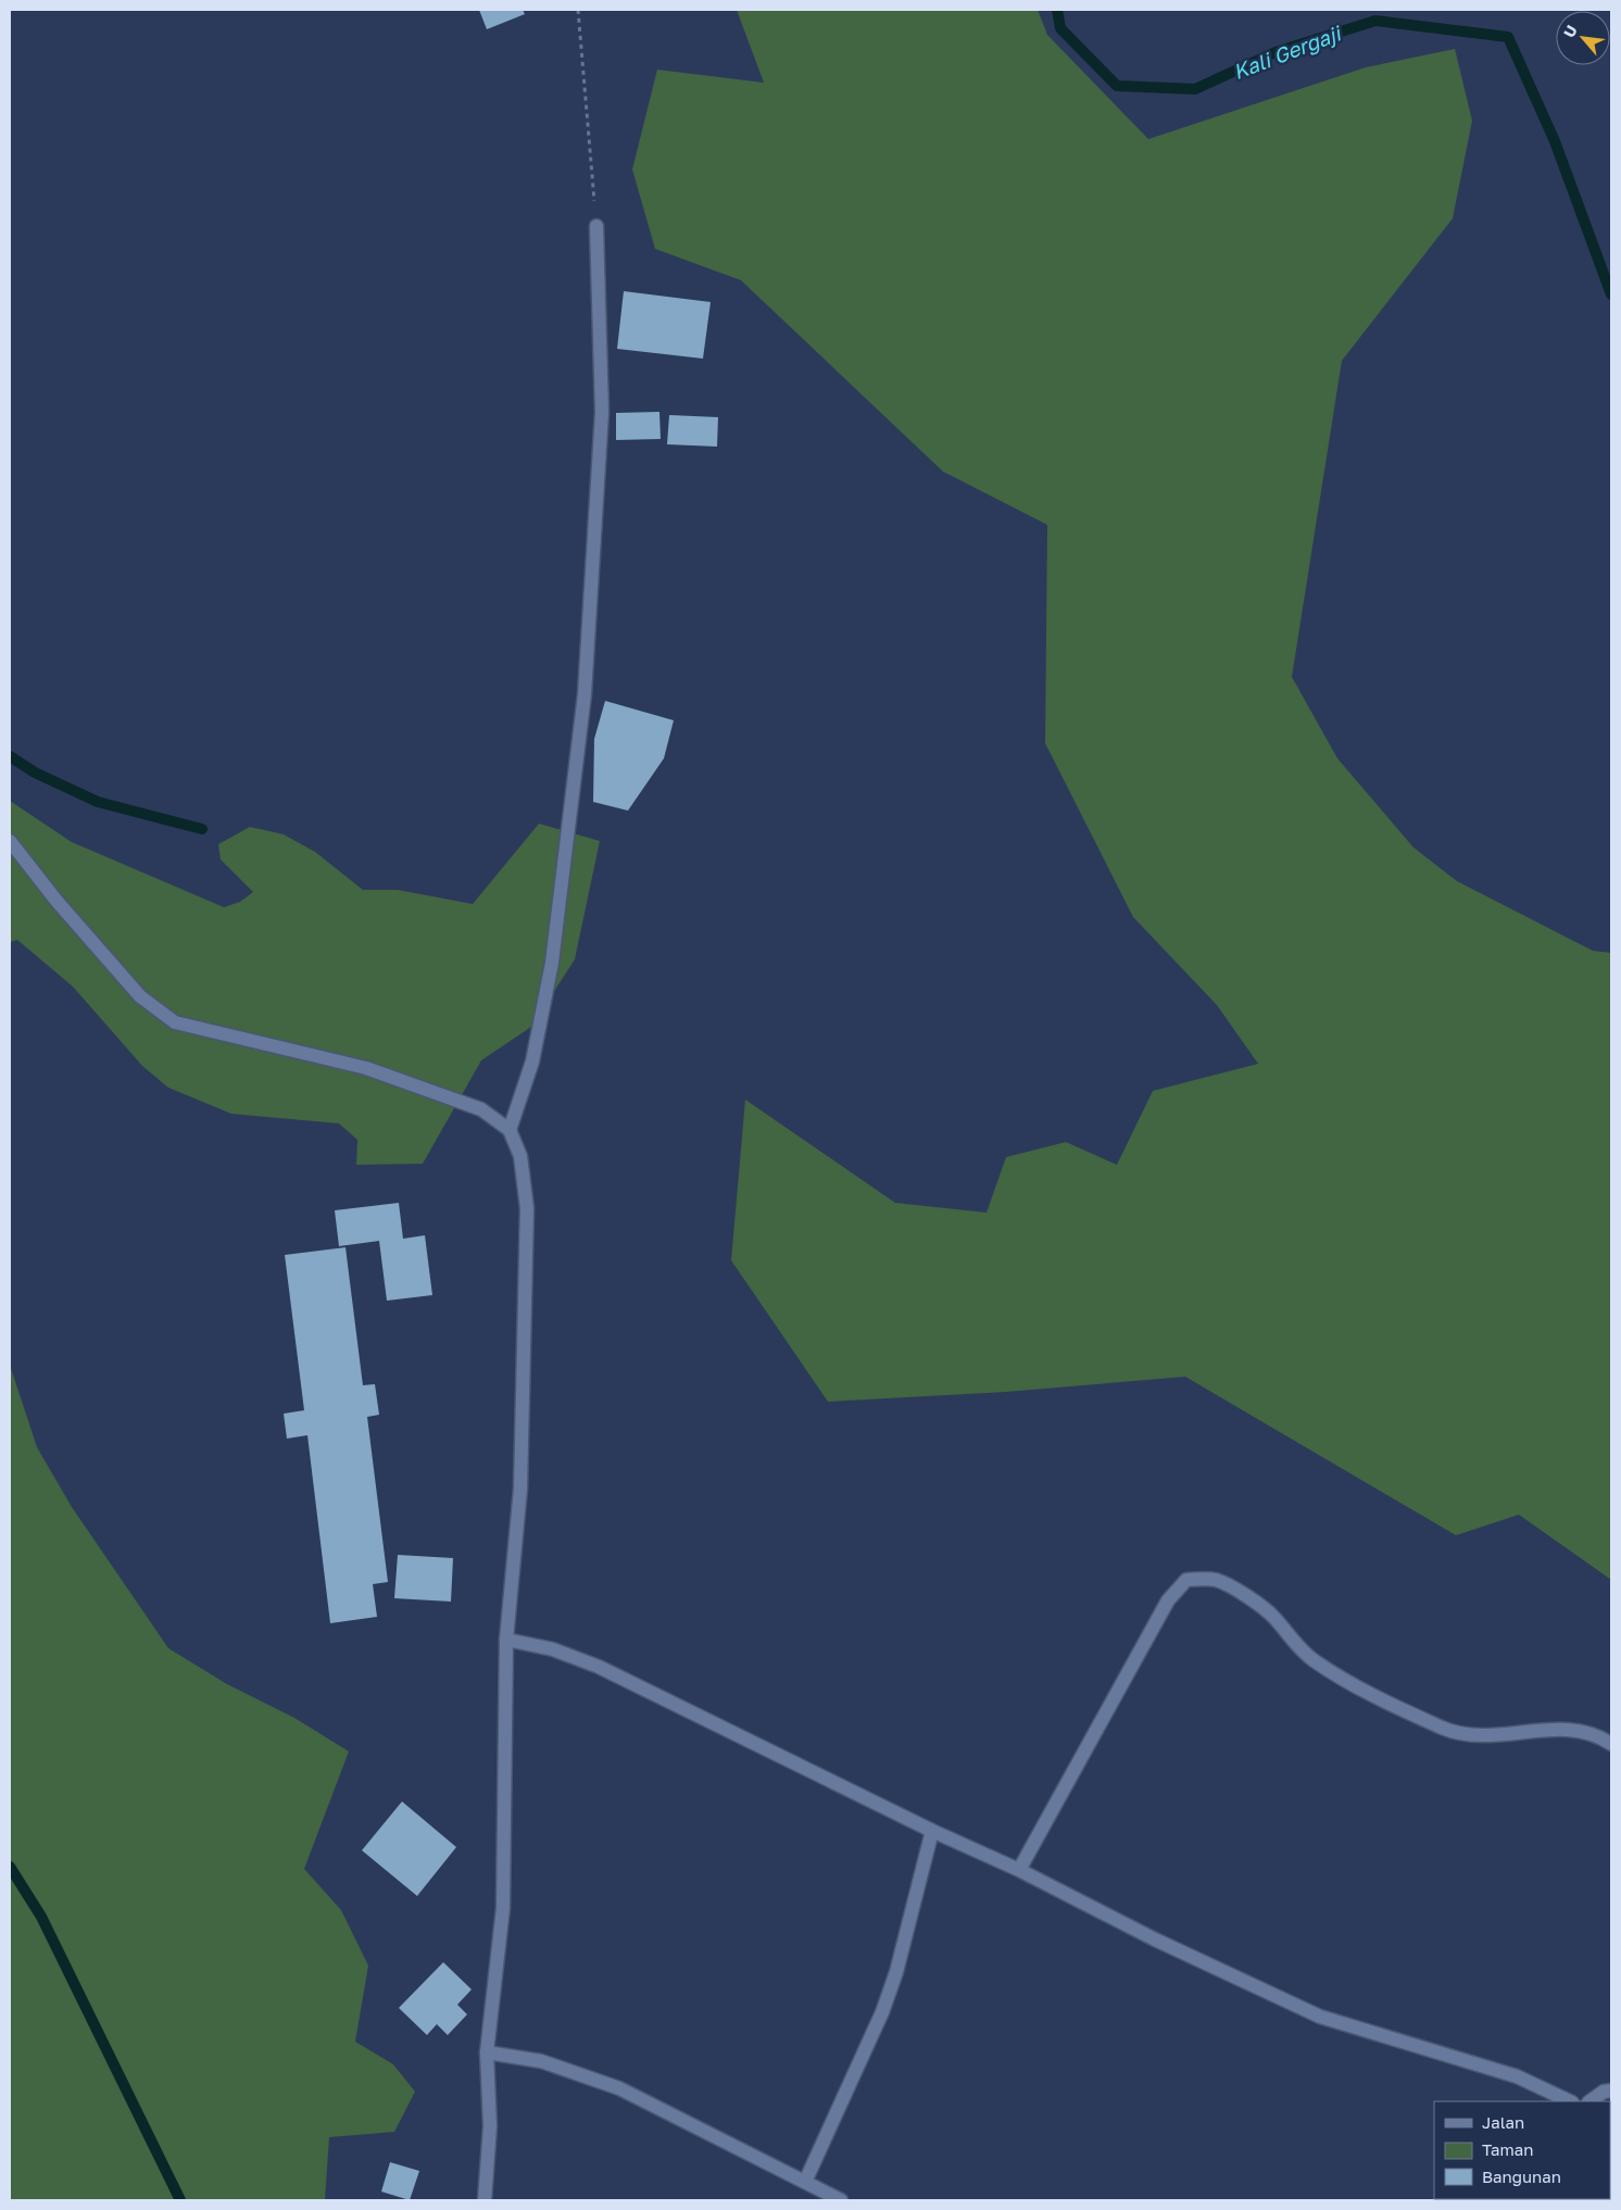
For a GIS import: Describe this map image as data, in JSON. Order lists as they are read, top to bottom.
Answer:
{
  "water": ["Kali Gergaji"],
  "legend": ["Jalan", "Taman", "Bangunan"],
  "north": "top left"
}
